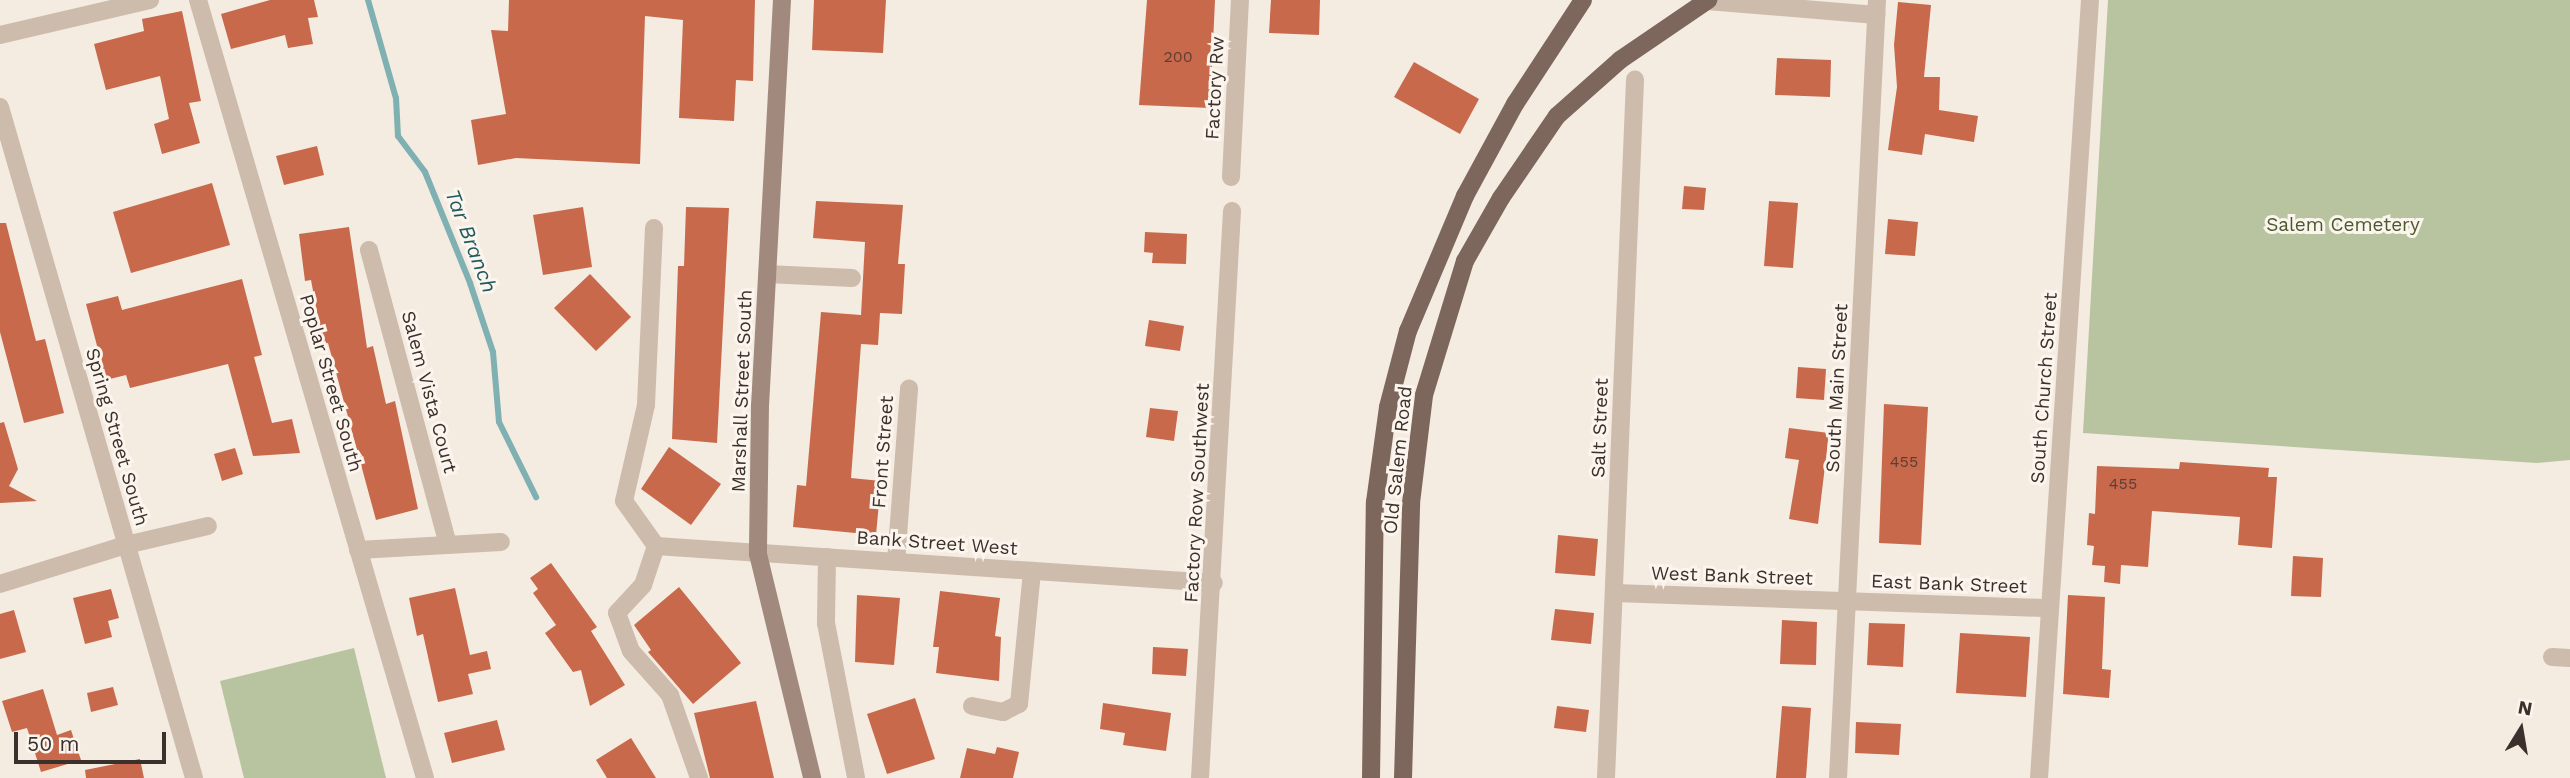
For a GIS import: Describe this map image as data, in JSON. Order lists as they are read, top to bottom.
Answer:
{
  "streets": {
    "main road": ["Marshall Street South", "Old Salem Road"],
    "street": [
      "Factory Rw",
      "Poplar Street South",
      "South Main Street",
      "South Church Street",
      "Salem Vista Court",
      "Salt Street",
      "Spring Street South",
      "Front Street",
      "Factory Row Southwest",
      "Bank Street West",
      "West Bank Street",
      "East Bank Street"
    ]
  },
  "crossings": [
    ["South Main Street", "Old Salem Road"],
    ["South Main Street", "West Bank Street"],
    ["South Main Street", "East Bank Street"],
    ["South Church Street", "East Bank Street"],
    ["Marshall Street South", "Bank Street West"],
    ["Salt Street", "West Bank Street"],
    ["Front Street", "Bank Street West"],
    ["Factory Row Southwest", "Bank Street West"],
    ["West Bank Street", "East Bank Street"]
  ],
  "water": ["Tar Branch"],
  "parks": ["Salem Cemetery"],
  "house_numbers": ["200", "455", "455"],
  "scale_bar": "50 m",
  "north": "top"
}
